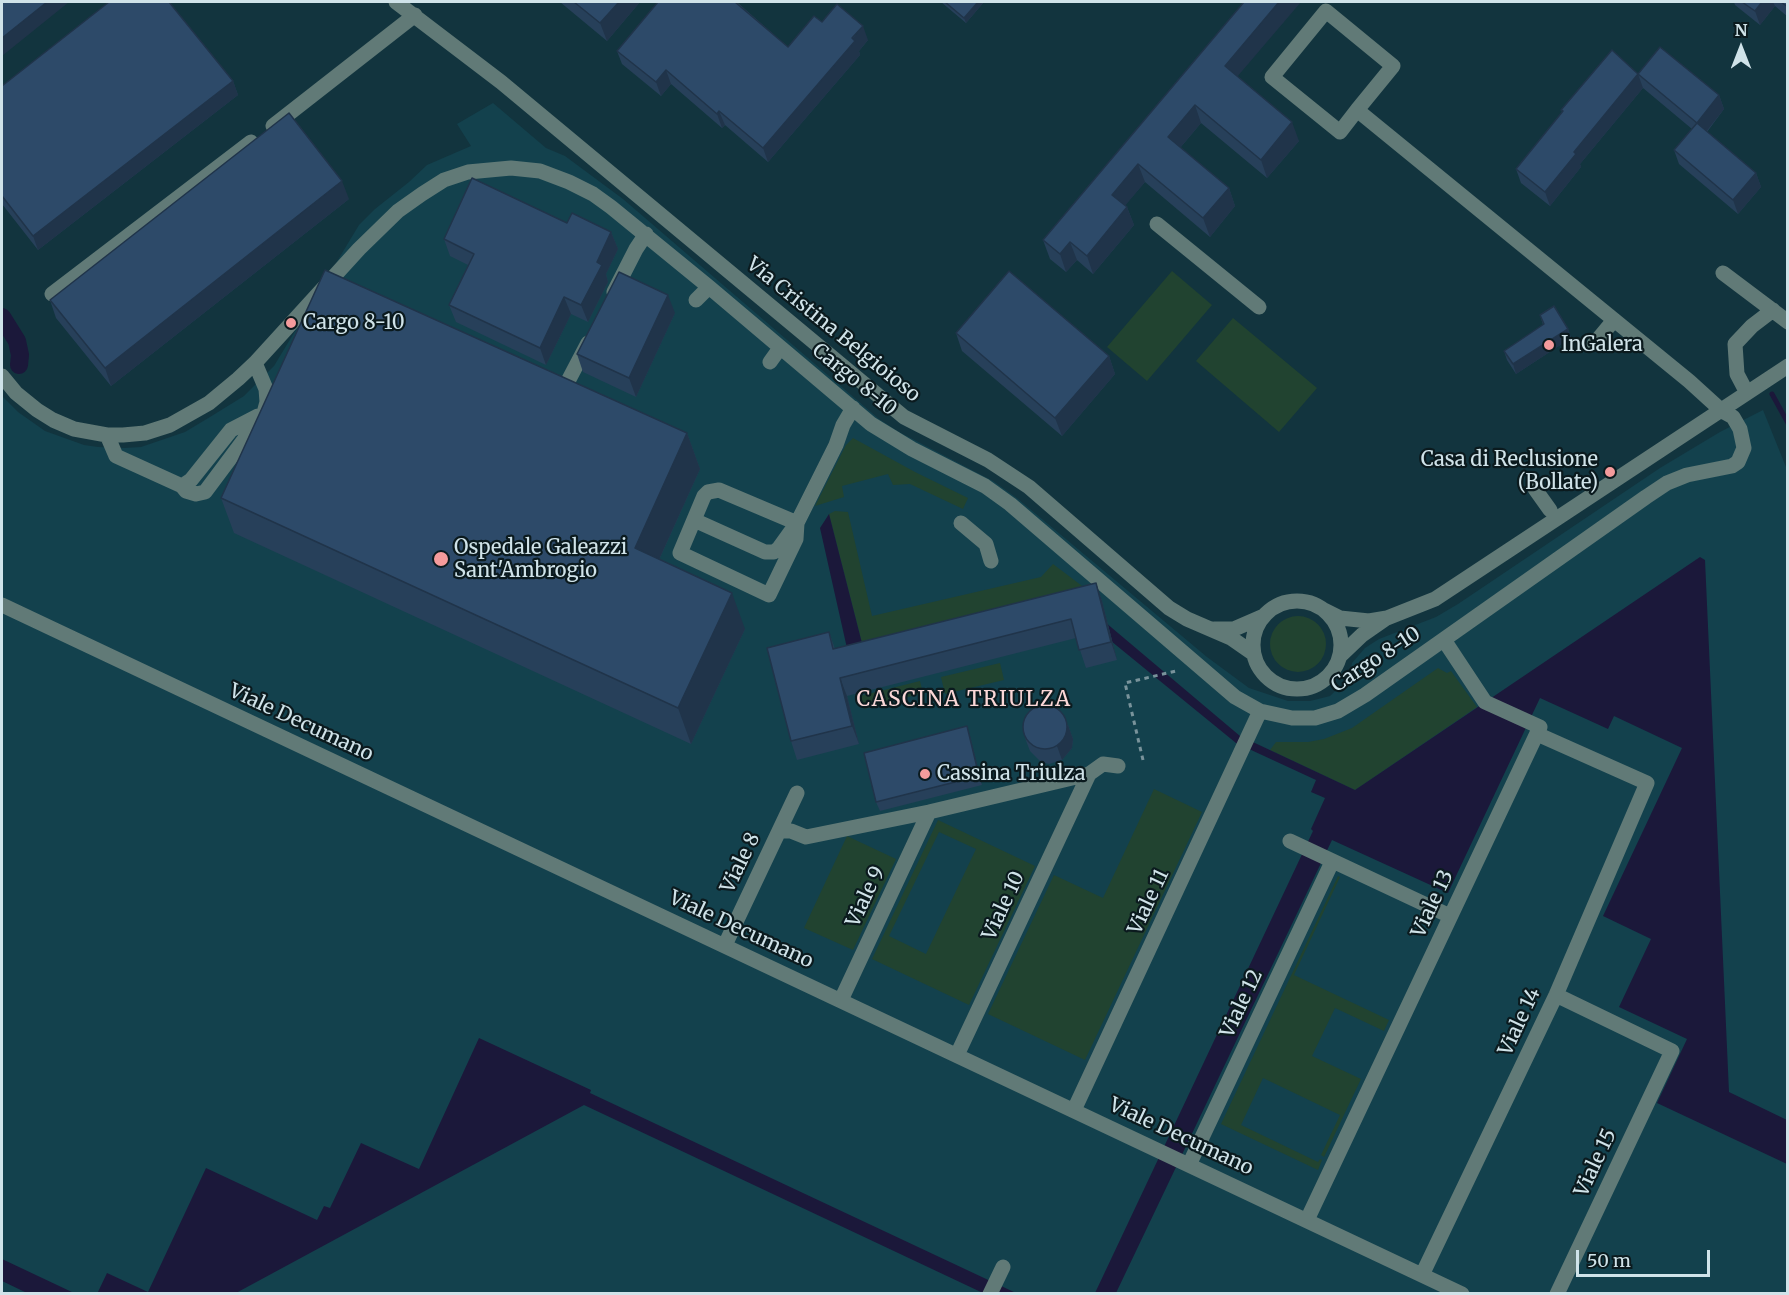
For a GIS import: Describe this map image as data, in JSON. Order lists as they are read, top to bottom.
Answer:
{
  "streets": {
    "street": [
      "Via Cristina Belgioioso",
      "Cargo 8-10",
      "Viale Decumano",
      "Viale 8",
      "Viale 9",
      "Viale 11",
      "Viale 13",
      "Viale 10",
      "Viale 12",
      "Viale 14",
      "Viale 15"
    ]
  },
  "crossings": [
    ["Cargo 8-10", "Viale 11"],
    ["Viale Decumano", "Viale 8"],
    ["Viale Decumano", "Viale 9"],
    ["Viale Decumano", "Viale 11"],
    ["Viale Decumano", "Viale 13"],
    ["Viale Decumano", "Viale 10"],
    ["Viale Decumano", "Viale 12"],
    ["Viale Decumano", "Viale 14"],
    ["Viale 13", "Viale 14"],
    ["Viale 14", "Viale 15"]
  ],
  "districts": ["CASCINA TRIULZA"],
  "places": [
    "Cargo 8-10",
    "InGalera",
    "Casa di Reclusione (Bollate)",
    "Ospedale Galeazzi Sant'Ambrogio",
    "Cassina Triulza"
  ],
  "scale_bar": "50 m",
  "north": "top"
}
